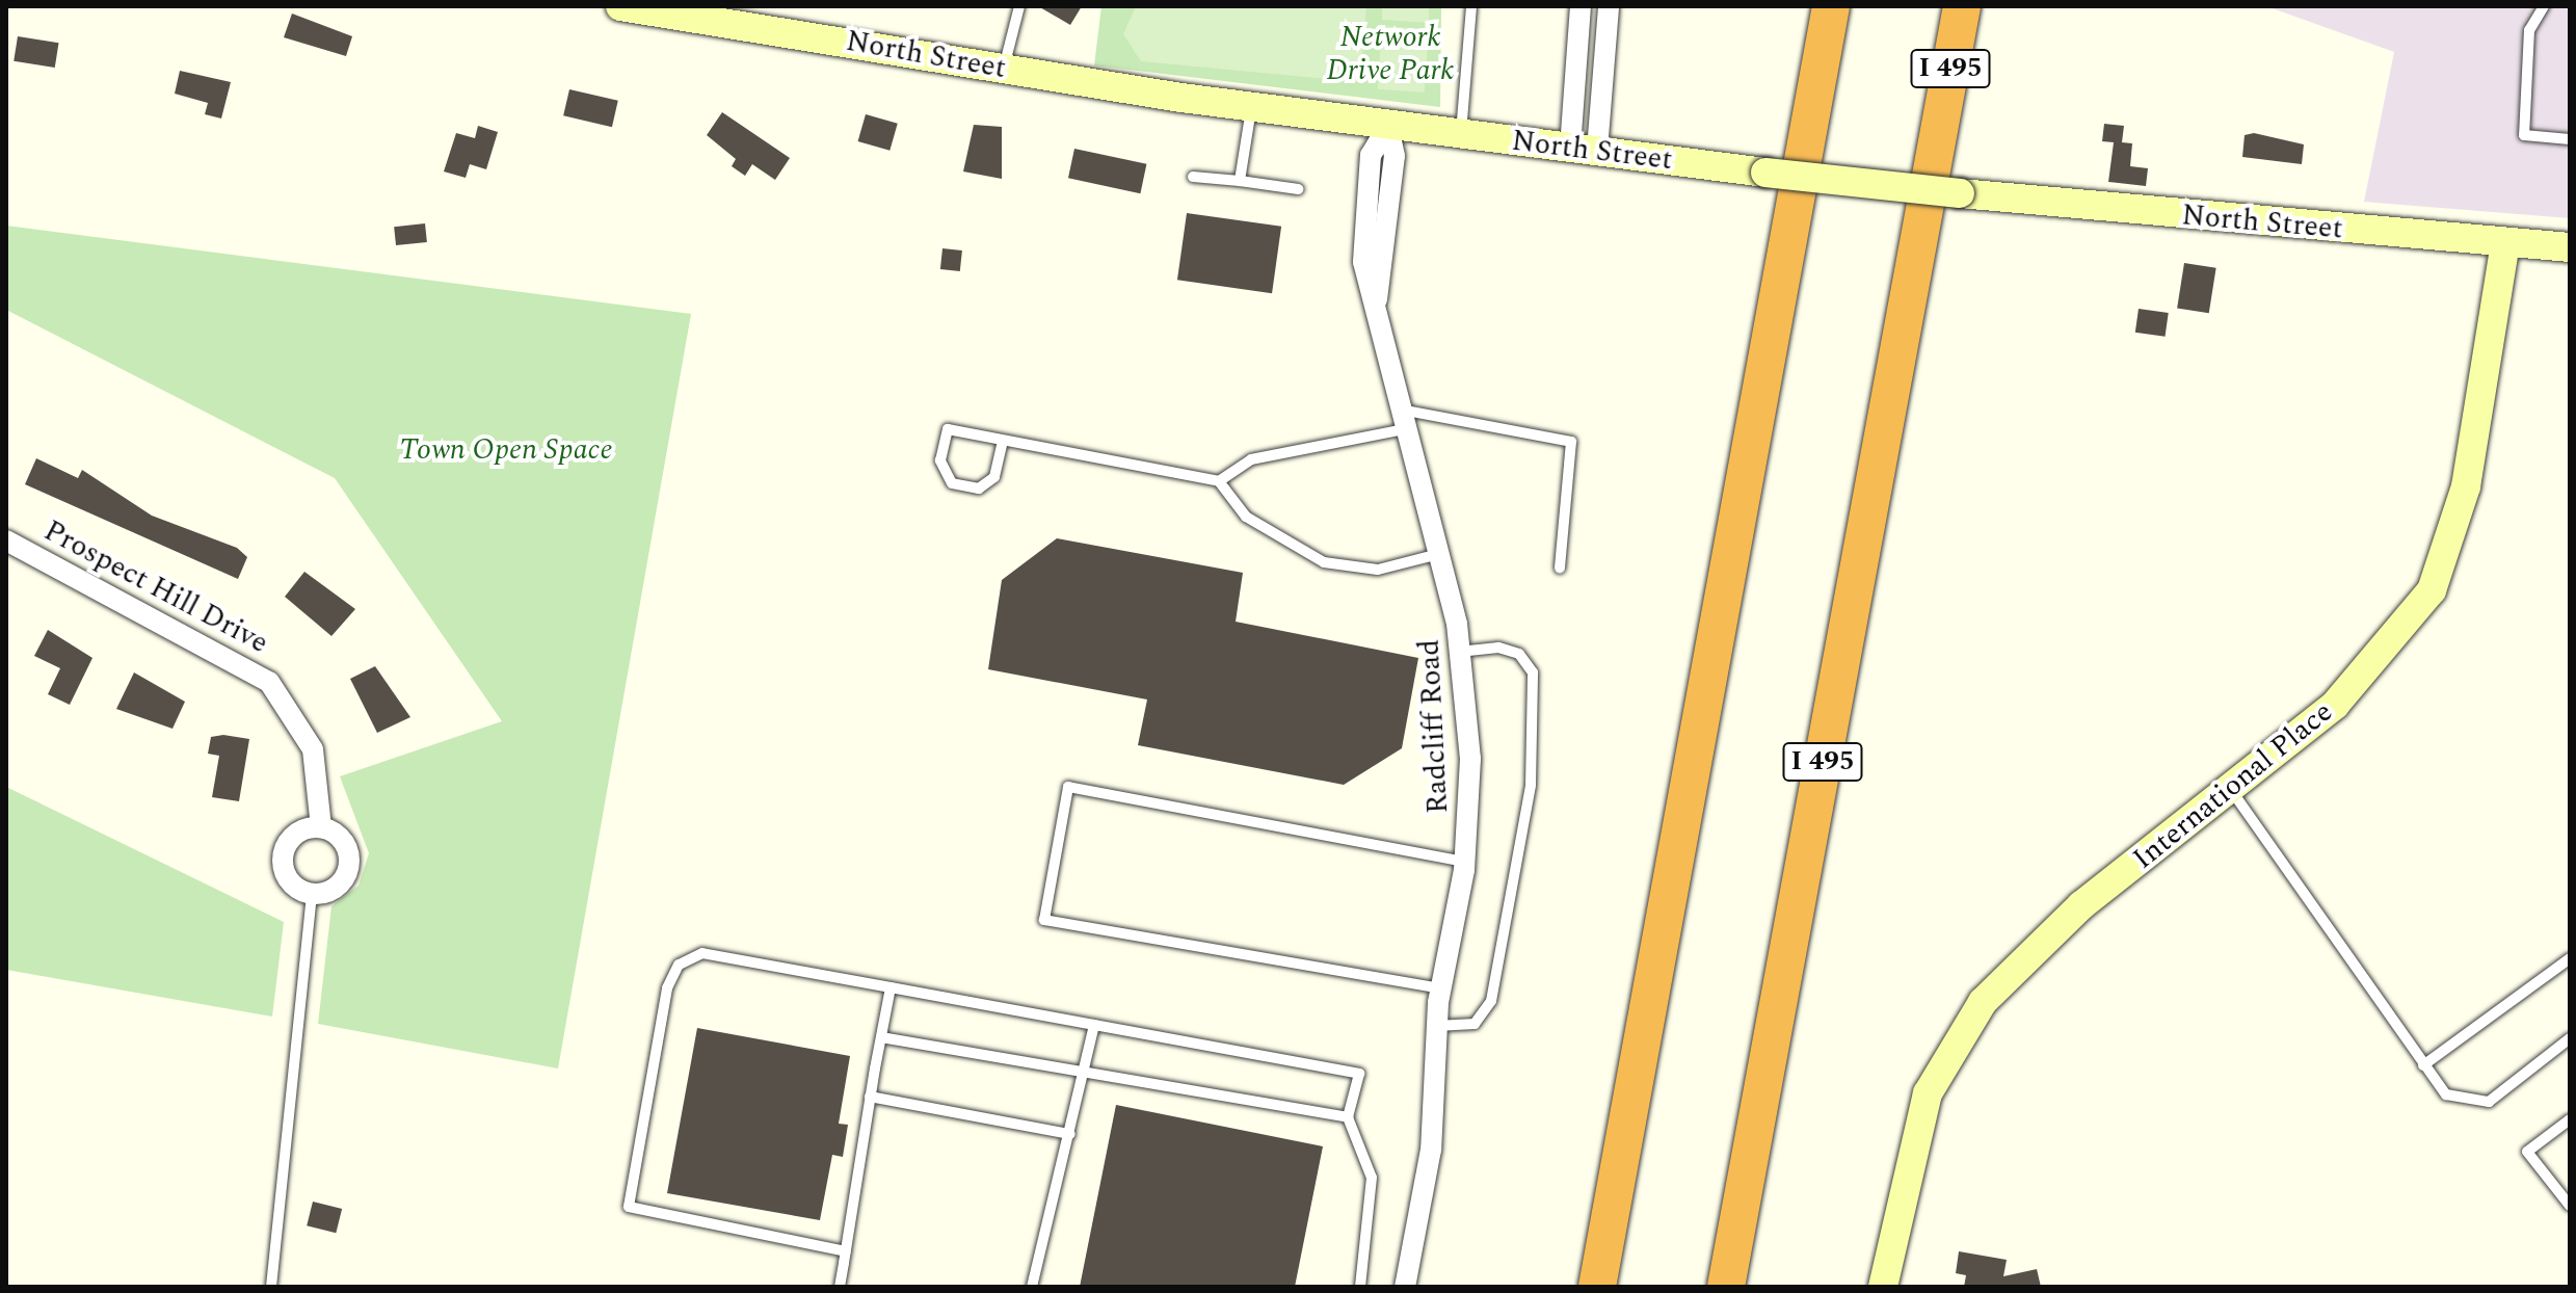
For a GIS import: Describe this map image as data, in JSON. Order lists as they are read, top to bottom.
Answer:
{
  "streets": {
    "highway": ["I 495"],
    "main road": ["North Street", "International Place"],
    "street": ["Prospect Hill Drive", "Radcliff Road"]
  },
  "crossings": [
    ["North Street", "Radcliff Road"],
    ["North Street", "International Place"]
  ],
  "parks": ["Network Drive Park", "Town Open Space"]
}
